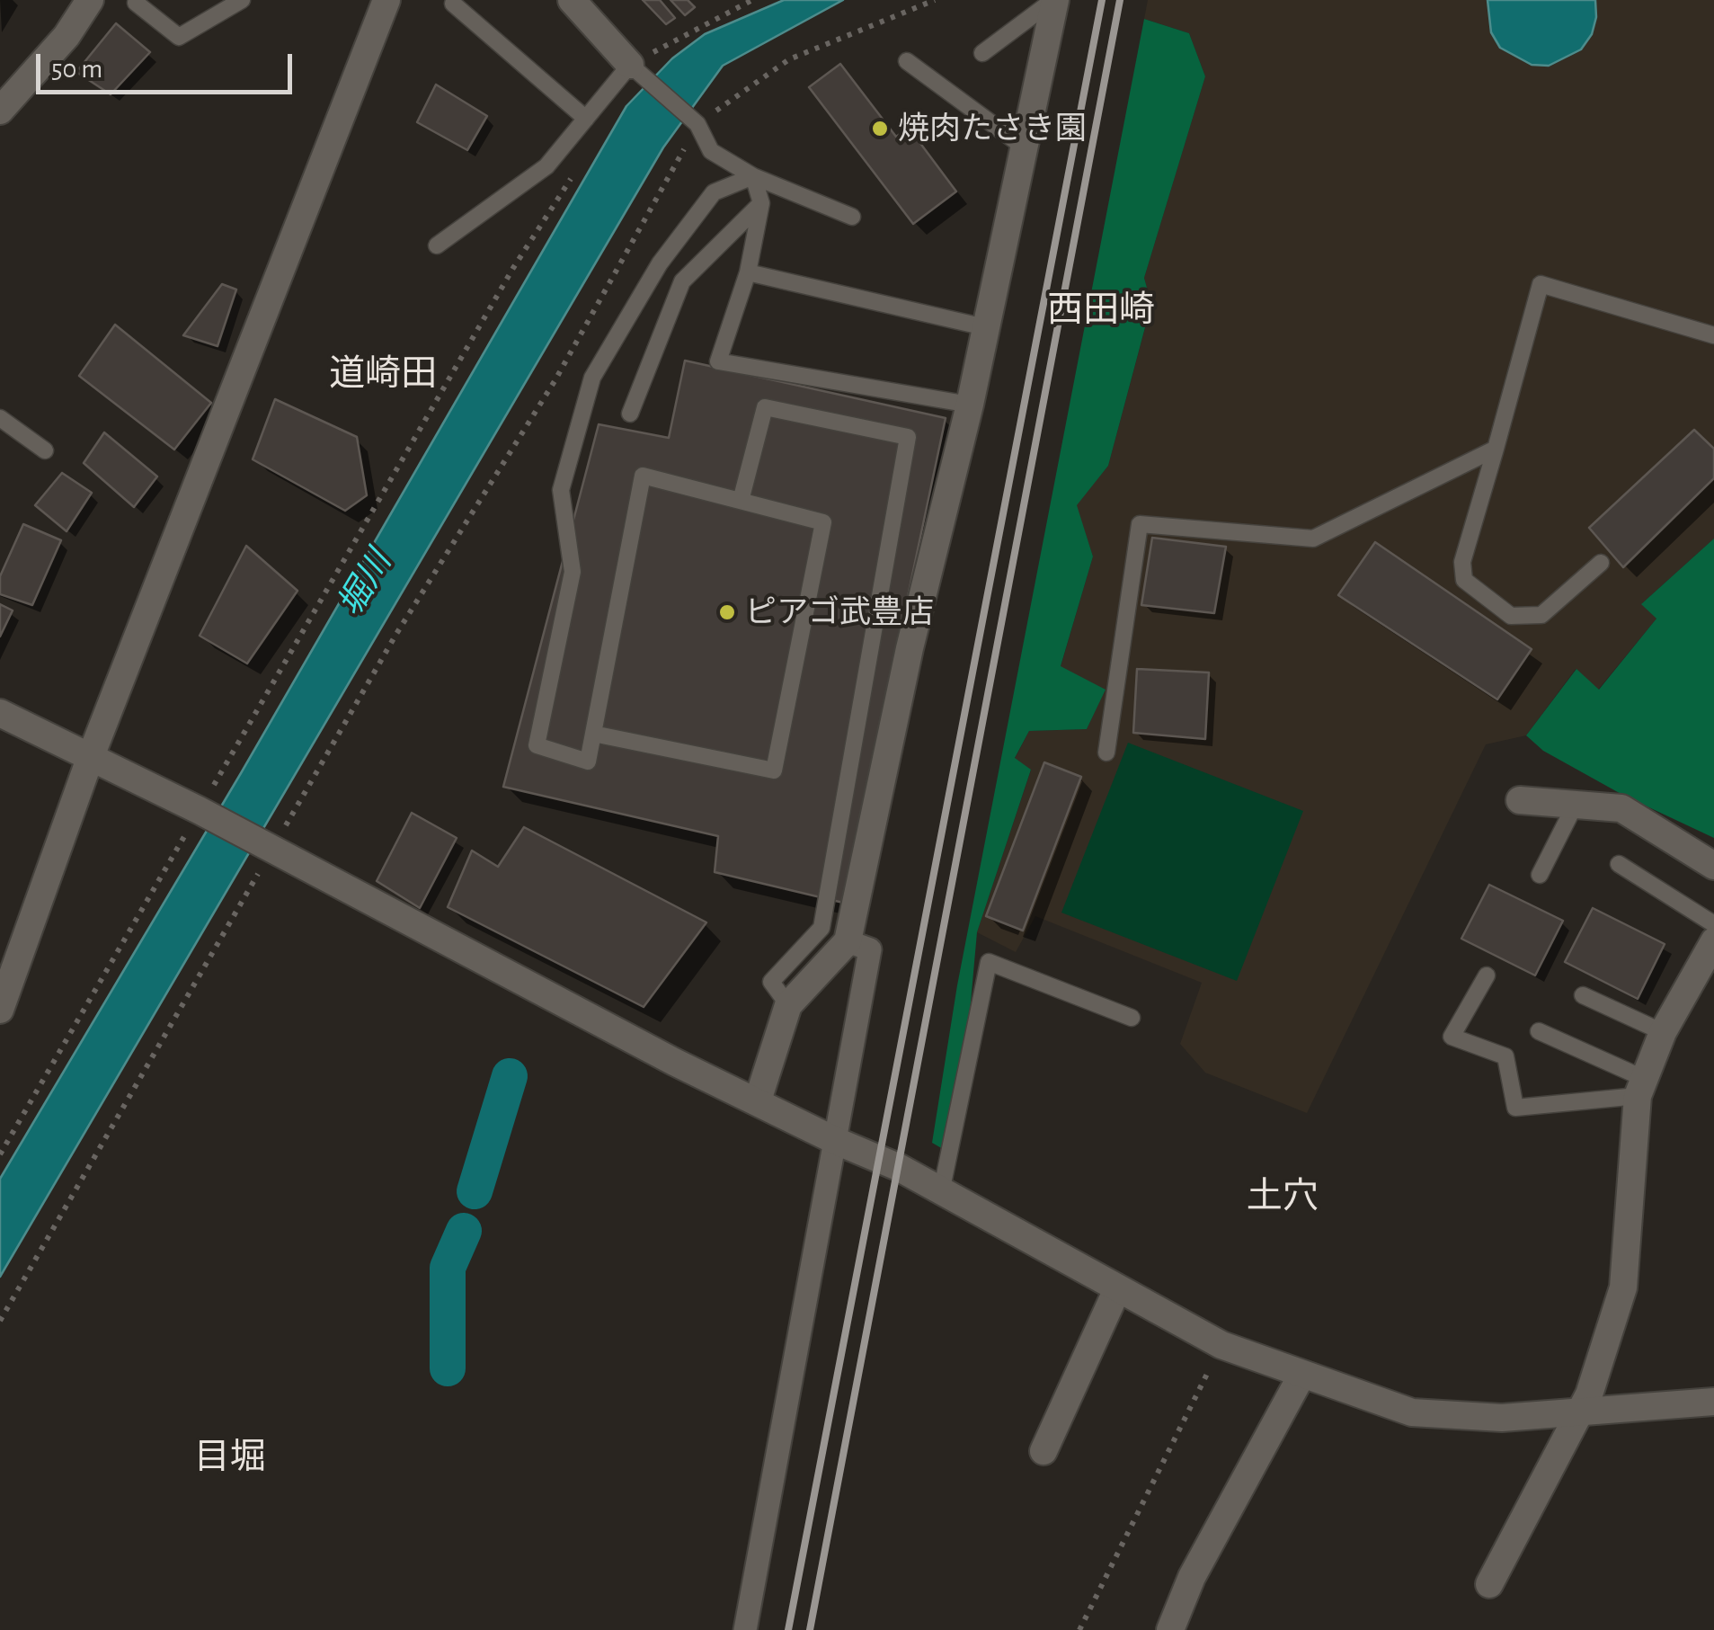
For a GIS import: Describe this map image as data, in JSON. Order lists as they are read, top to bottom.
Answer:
{
  "districts": [
    "西田崎",
    "道崎田",
    "土穴",
    "目堀"
  ],
  "water": ["堀川"],
  "places": ["焼肉たさき園", "ピアゴ武豊店"],
  "scale_bar": "50 m"
}
